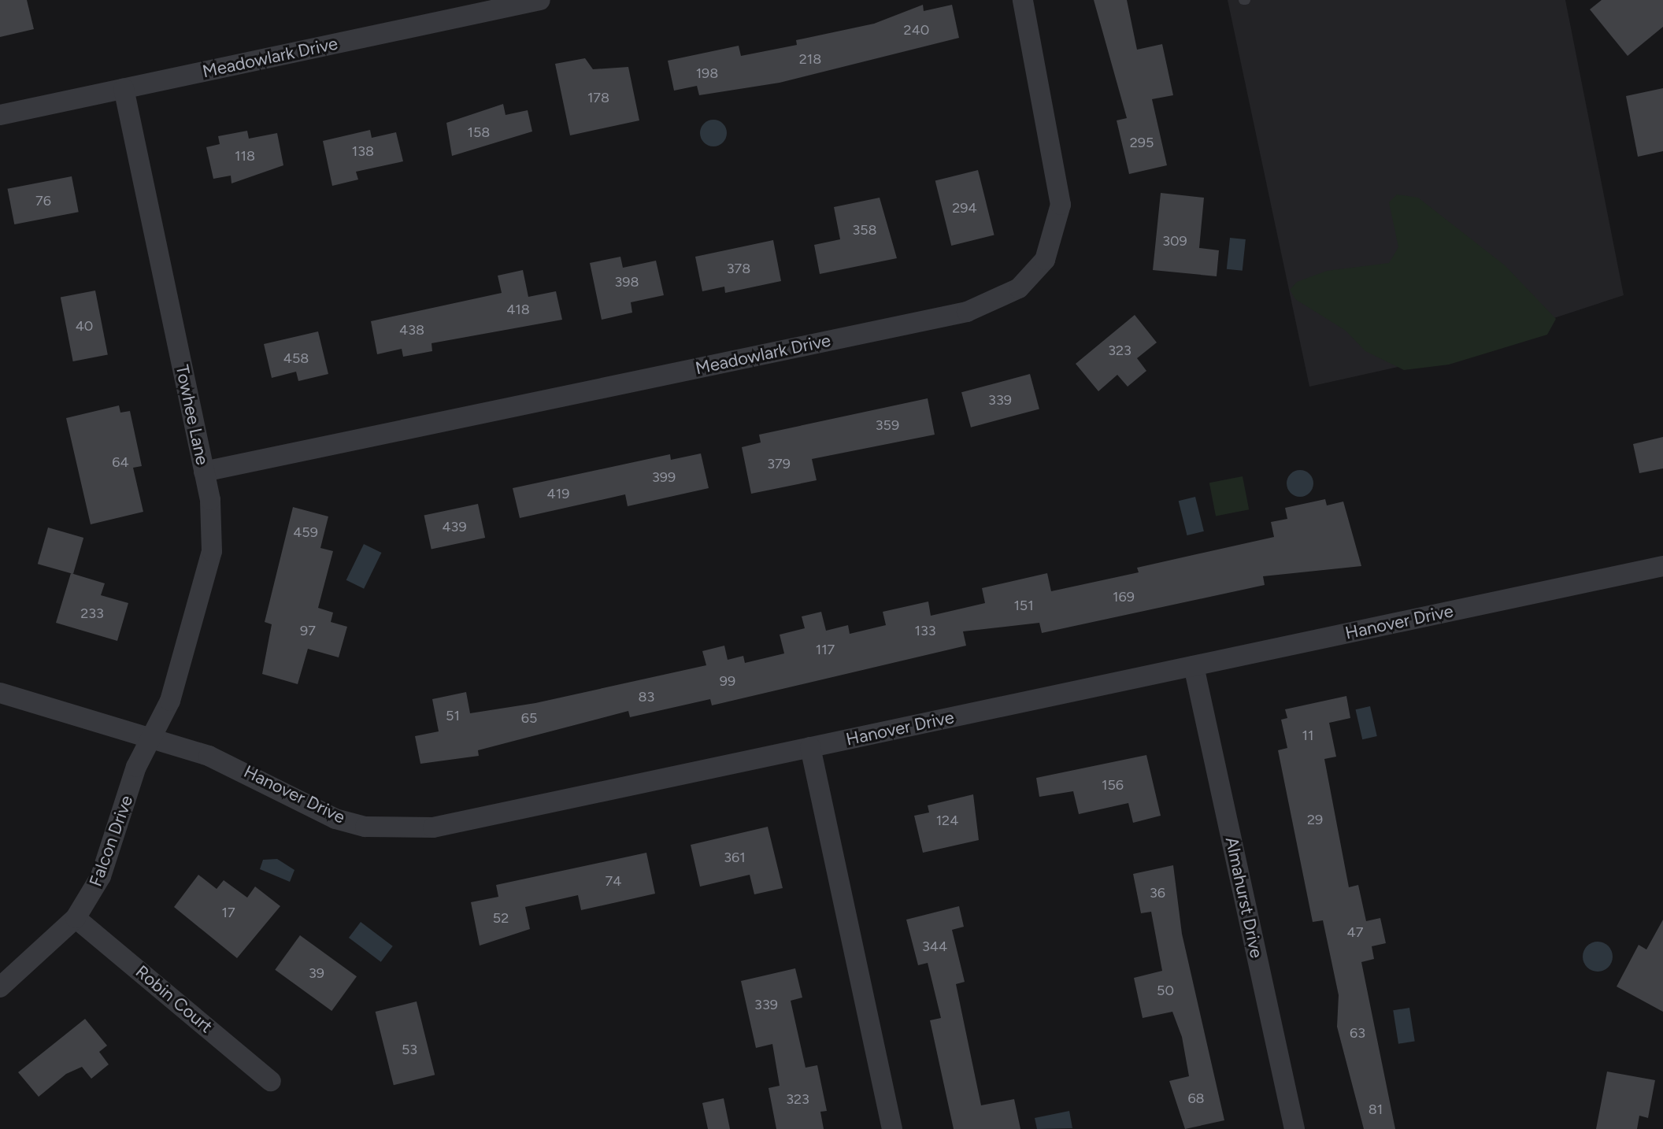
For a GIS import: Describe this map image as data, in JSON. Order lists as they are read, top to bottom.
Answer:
{
  "streets": {
    "street": [
      "Meadowlark Drive",
      "Towhee Lane",
      "Hanover Drive",
      "Falcon Drive",
      "Almahurst Drive",
      "Robin Court"
    ]
  },
  "crossings": [
    ["Meadowlark Drive", "Towhee Lane"],
    ["Towhee Lane", "Hanover Drive"],
    ["Towhee Lane", "Falcon Drive"],
    ["Hanover Drive", "Falcon Drive"],
    ["Hanover Drive", "Almahurst Drive"],
    ["Falcon Drive", "Robin Court"]
  ],
  "house_numbers": [
    "240",
    "218",
    "198",
    "178",
    "158",
    "295",
    "138",
    "118",
    "76",
    "294",
    "358",
    "309",
    "378",
    "398",
    "418",
    "40",
    "438",
    "323",
    "458",
    "339",
    "359",
    "64",
    "379",
    "399",
    "419",
    "439",
    "459",
    "169",
    "151",
    "233",
    "97",
    "133",
    "117",
    "99",
    "83",
    "51",
    "65",
    "11",
    "156",
    "29",
    "124",
    "361",
    "74",
    "36",
    "17",
    "52",
    "47",
    "344",
    "39",
    "50",
    "339",
    "63",
    "53",
    "68",
    "323",
    "81"
  ]
}
